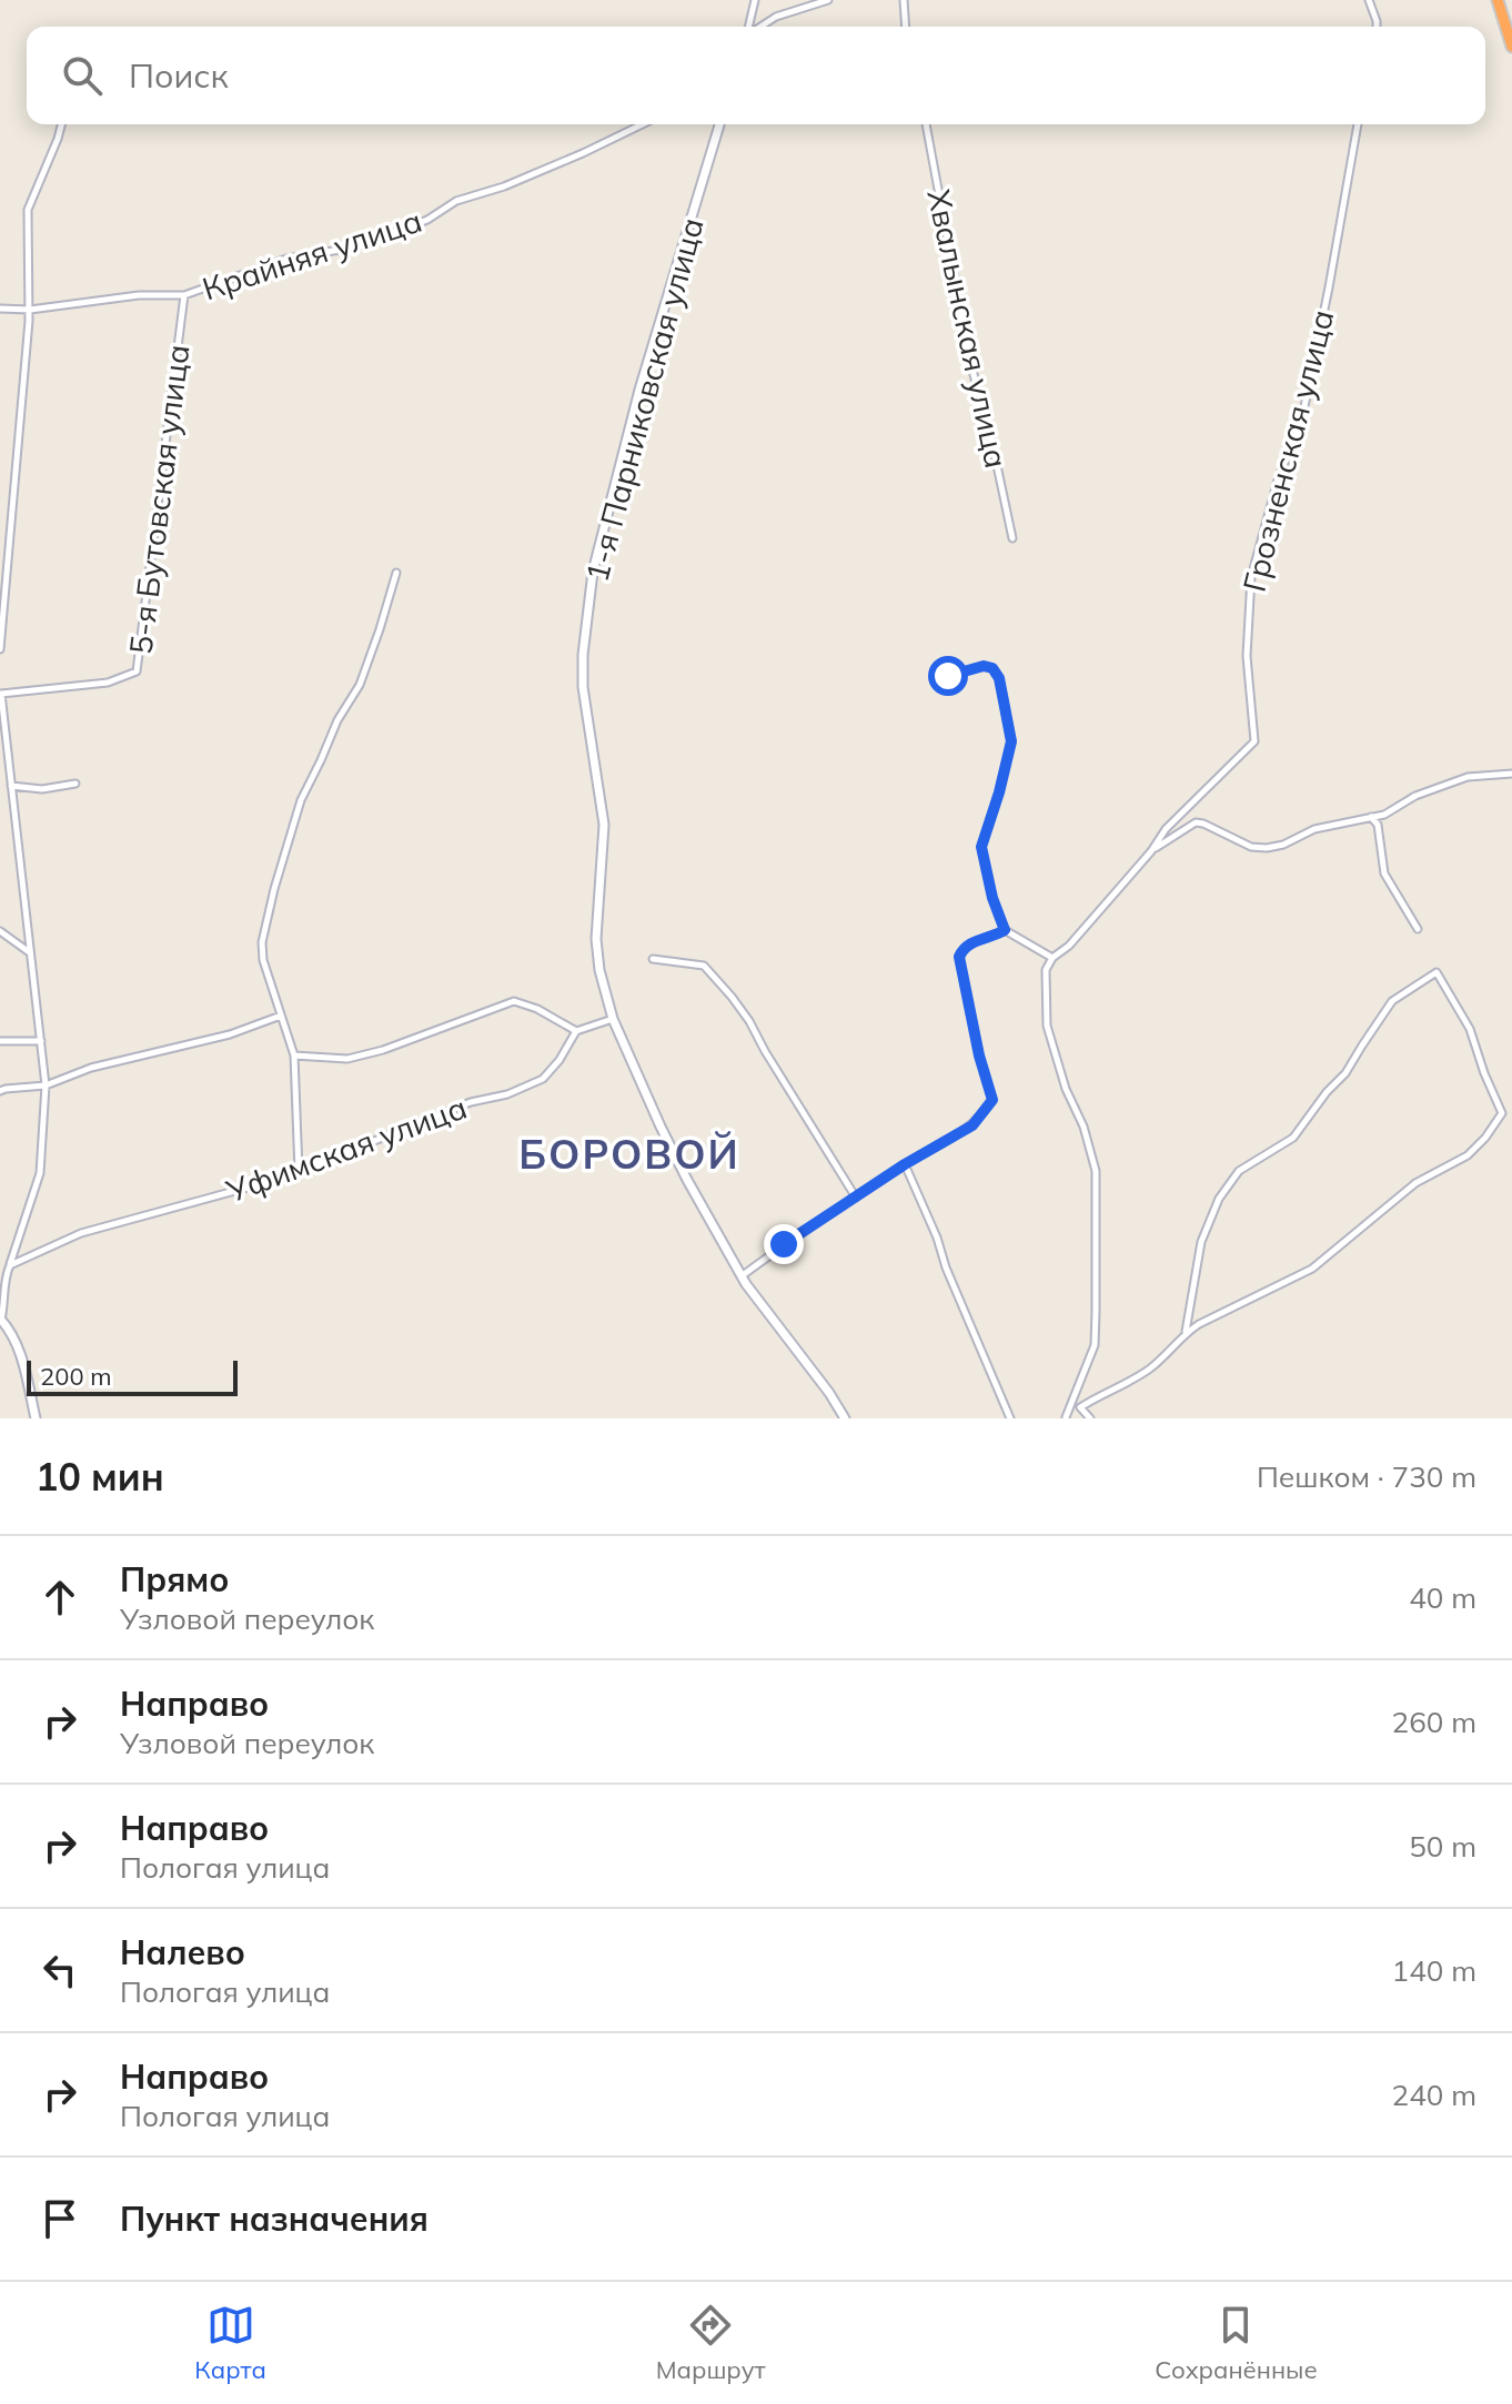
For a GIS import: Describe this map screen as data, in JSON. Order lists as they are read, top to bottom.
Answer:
{
  "streets": {
    "street": [
      "Крайняя улица",
      "Хвалынская улица",
      "1-я Парниковская улица",
      "Грозненская улица",
      "5-я Бутовская улица",
      "Уфимская улица"
    ]
  },
  "crossings": [
    ["Крайняя улица", "5-я Бутовская улица"]
  ],
  "districts": ["БОРОВОЙ"],
  "scale_bar": "200 m",
  "page": {
    "search": "Поиск",
    "scale": "200 m",
    "heading": ["10 мин", "Пешком · 730 m"],
    "list": [
      ["Прямо", "Узловой переулок", "40 m"],
      ["Направо", "Узловой переулок", "260 m"],
      ["Направо", "Пологая улица", "50 m"],
      ["Налево", "Пологая улица", "140 m"],
      ["Направо", "Пологая улица", "240 m"],
      "Пункт назначения"
    ],
    "nav": ["Карта", "Маршрут", "Сохранённые"]
  }
}
